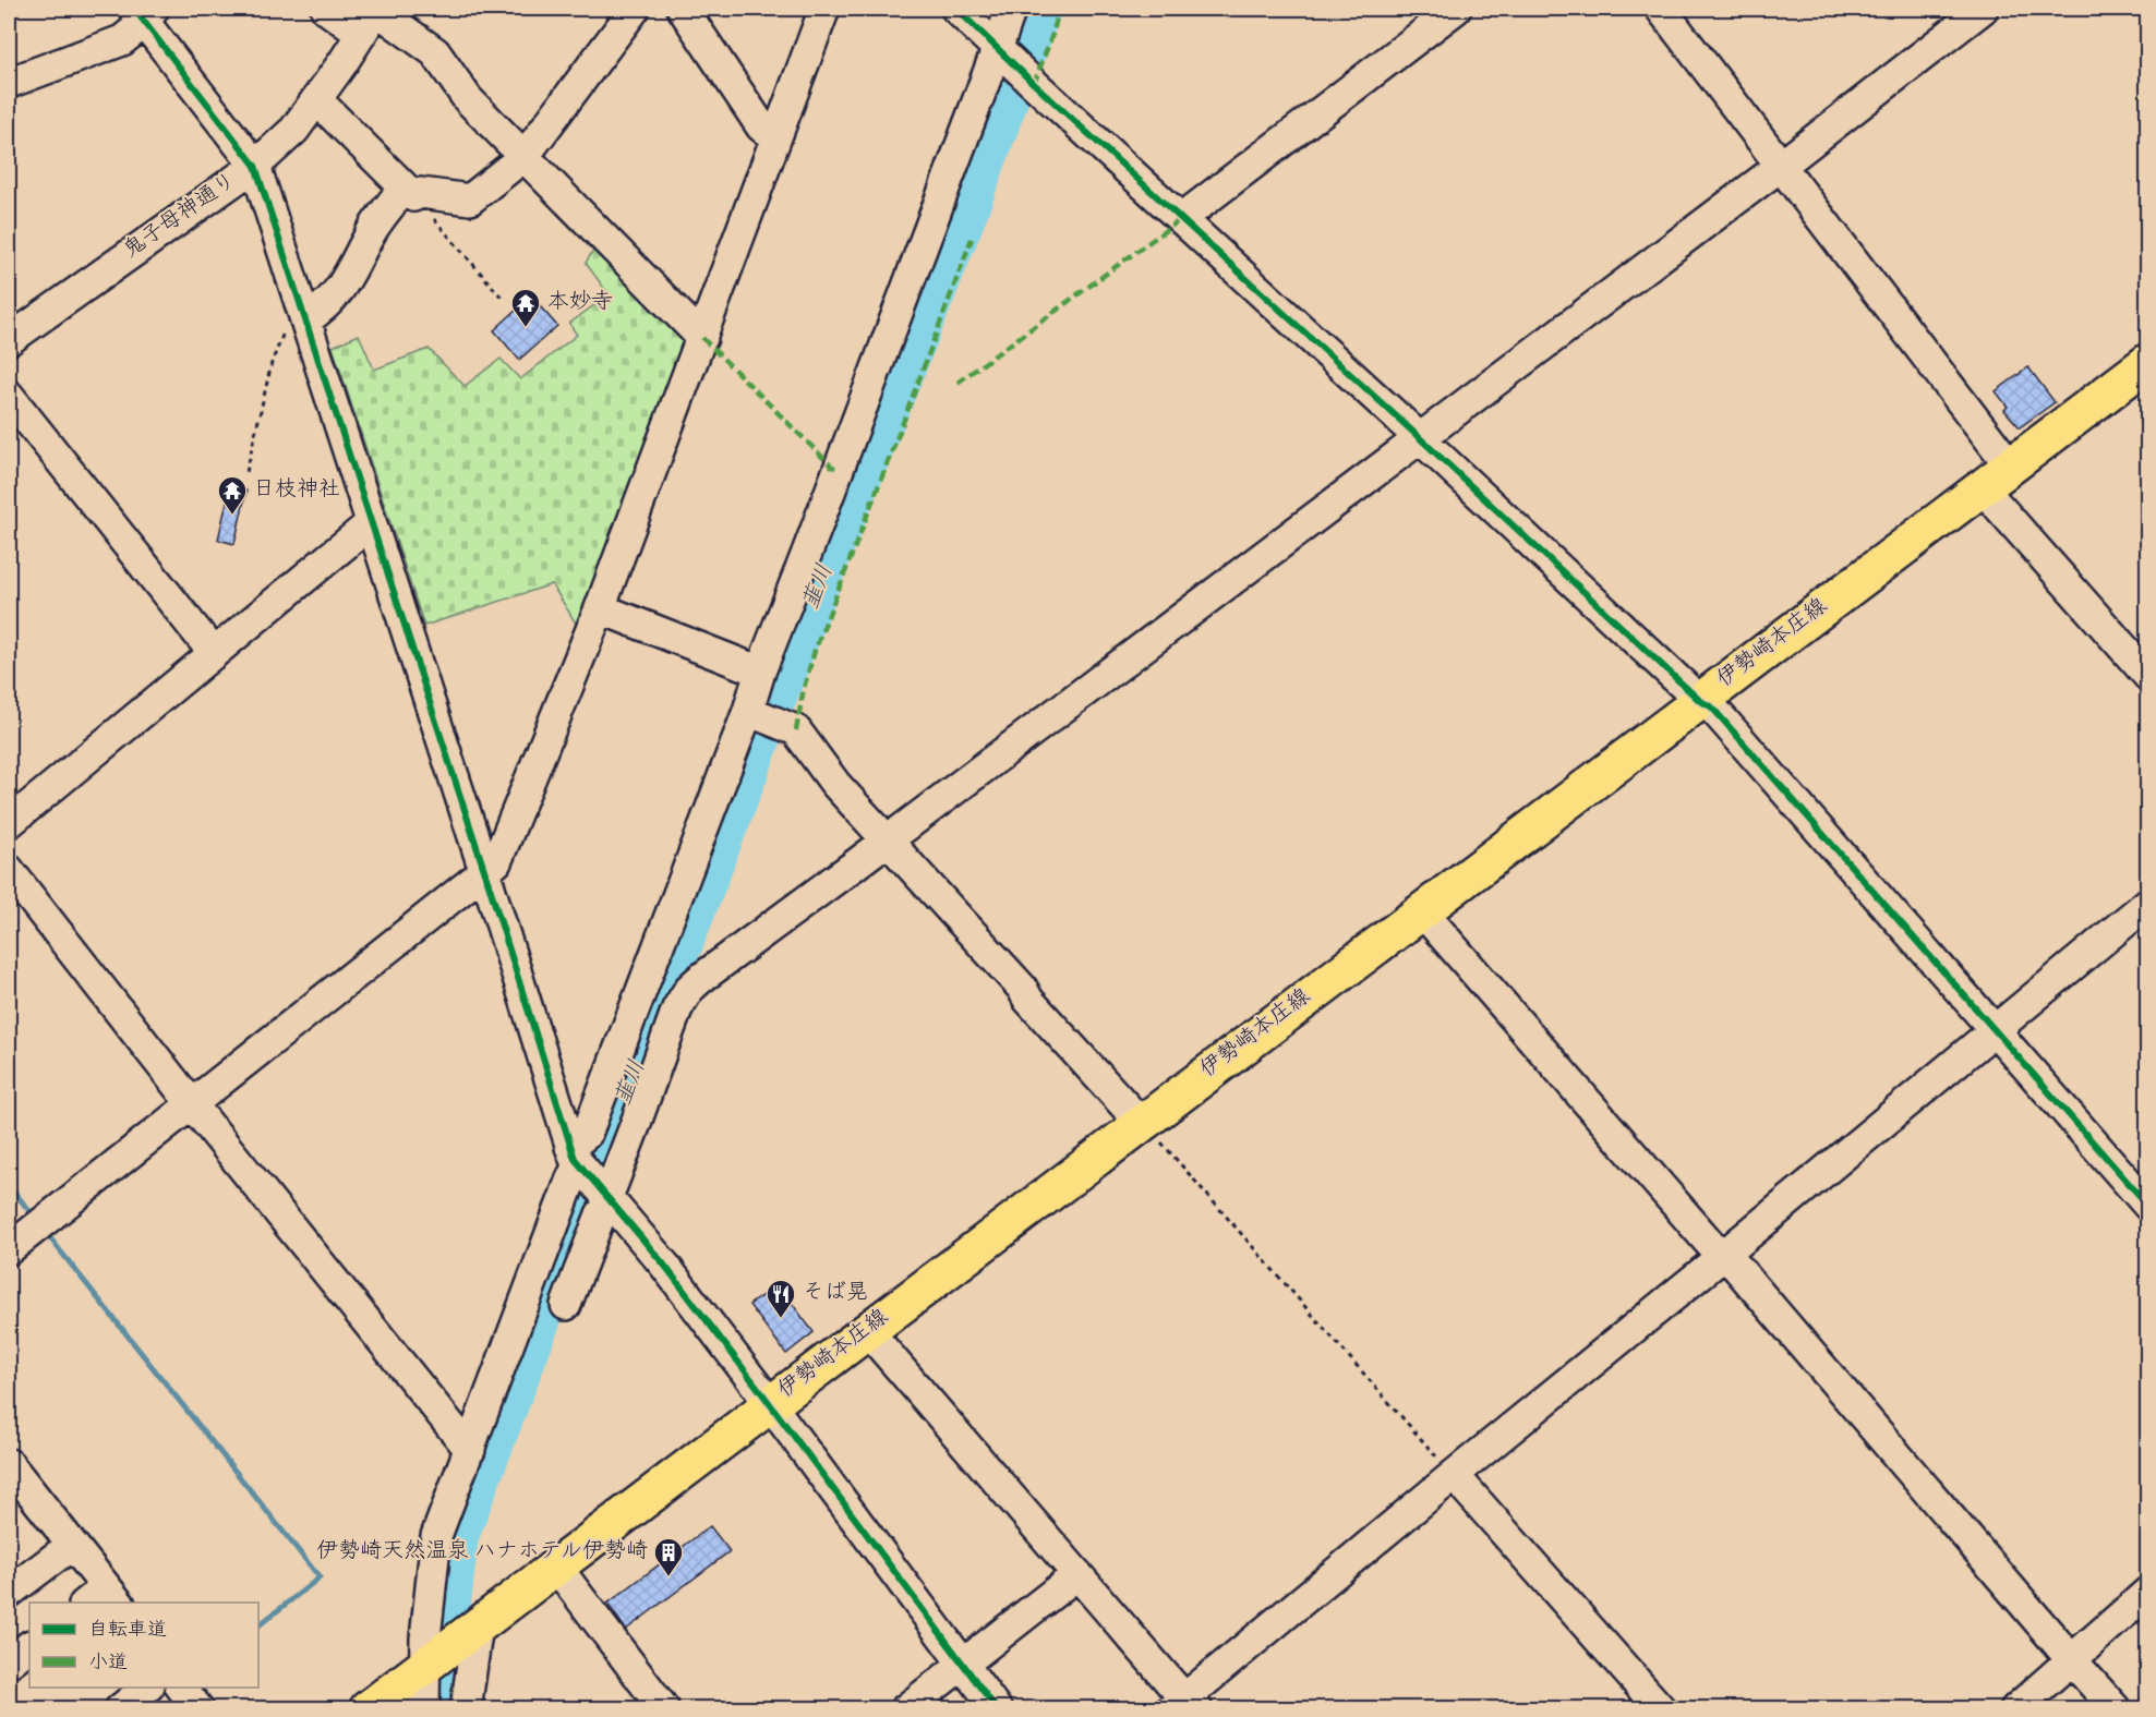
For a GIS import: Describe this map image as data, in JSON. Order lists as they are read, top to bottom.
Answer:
{
  "streets": {
    "main road": ["伊勢崎本庄線"],
    "street": ["鬼子母神通り"]
  },
  "water": ["韮川"],
  "places": {
    "temple": ["本妙寺", "日枝神社"],
    "restaurant": ["そば晃"],
    "building": ["伊勢崎天然温泉 ハナホテル伊勢崎"]
  },
  "legend": ["自転車道", "小道"]
}
